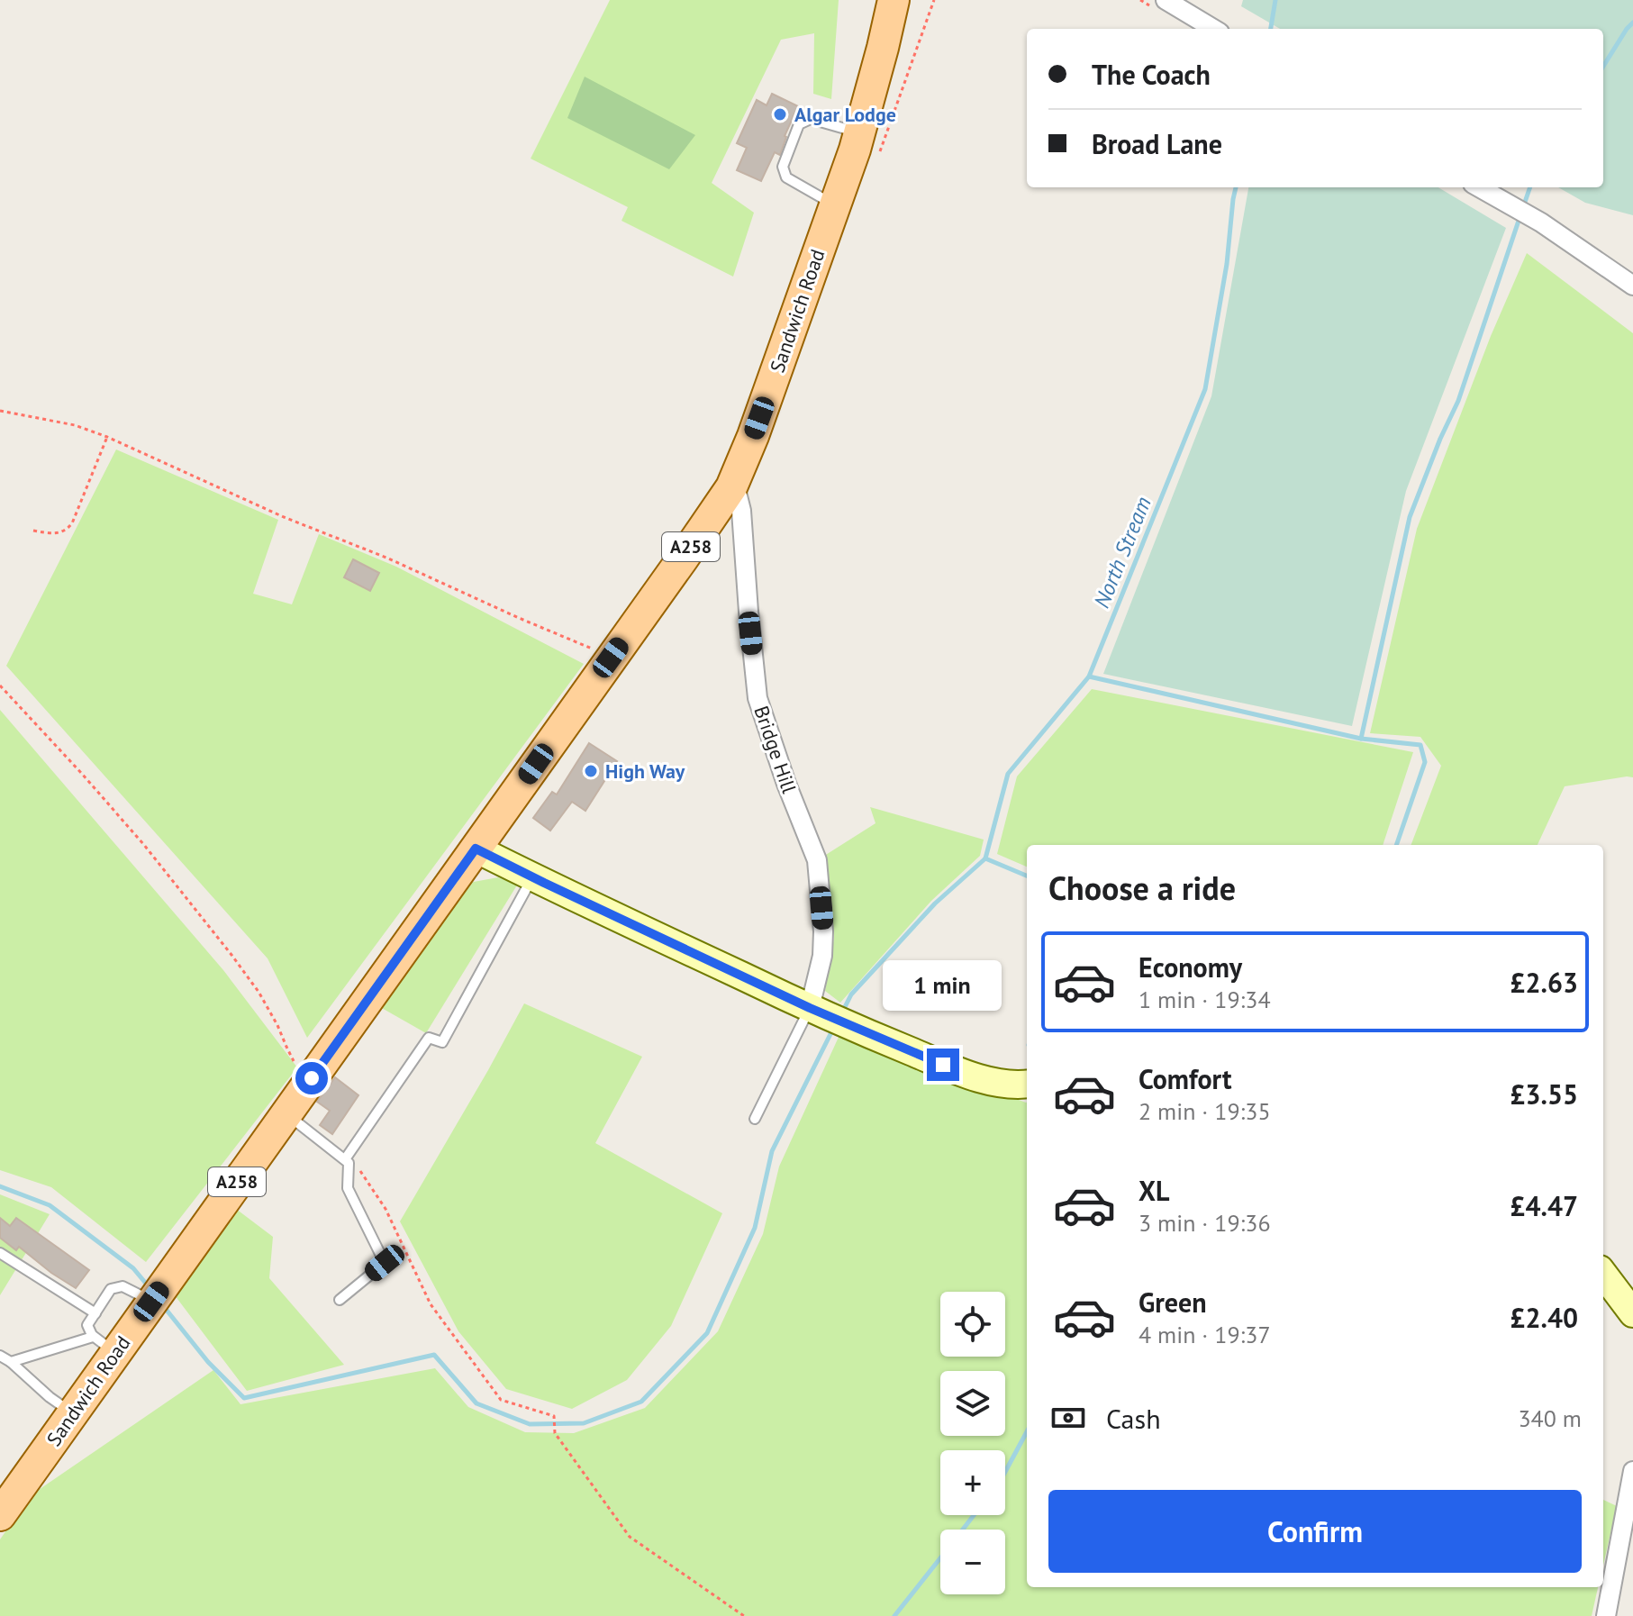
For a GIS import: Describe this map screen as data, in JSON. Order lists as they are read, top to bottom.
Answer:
{
  "streets": {
    "main road": ["Sandwich Road", "A258"],
    "street": ["Bridge Hill"]
  },
  "crossings": [
    ["Sandwich Road", "Bridge Hill"]
  ],
  "water": ["North Stream"],
  "places": ["Algar Lodge", "High Way"],
  "page": {
    "banner": ["The Coach", "Broad Lane"],
    "heading": "Choose a ride",
    "list": [
      {
        "name": "Economy",
        "note": "1 min · 19:34",
        "value": "£2.63"
      },
      {
        "name": "Comfort",
        "note": "2 min · 19:35",
        "value": "£3.55"
      },
      {
        "name": "XL",
        "note": "3 min · 19:36",
        "value": "£4.47"
      },
      {
        "name": "Green",
        "note": "4 min · 19:37",
        "value": "£2.40"
      }
    ],
    "bubble": "1 min",
    "map_buttons": ["+", "−"],
    "pay": ["Cash", "340 m"],
    "buttons": "Confirm"
  }
}
